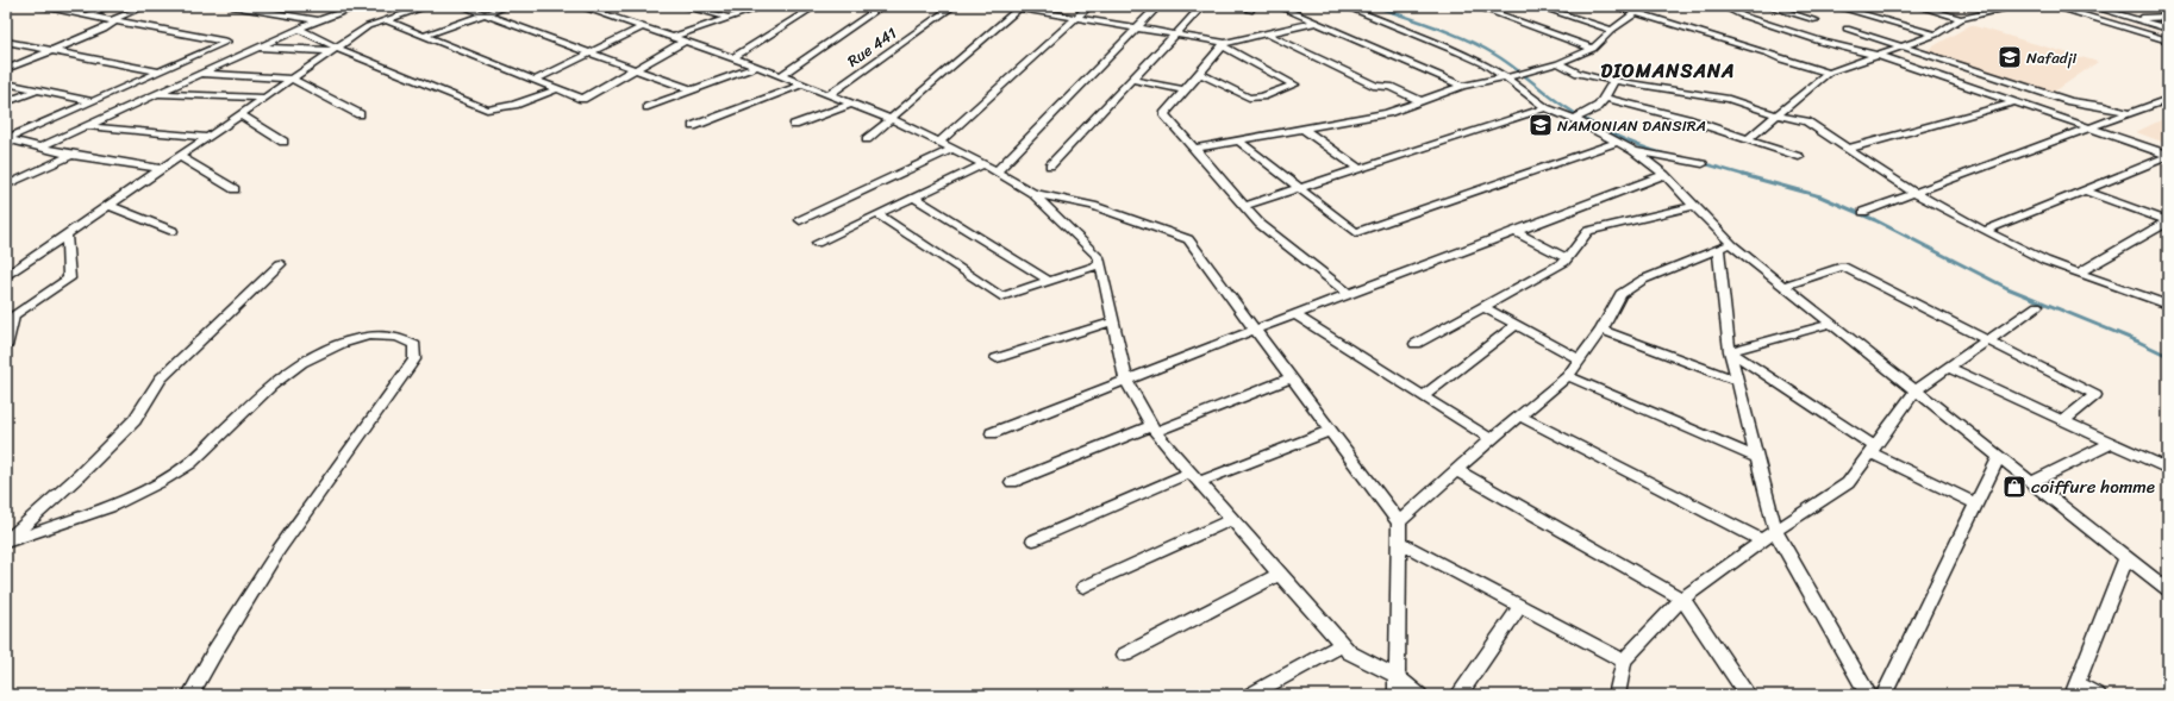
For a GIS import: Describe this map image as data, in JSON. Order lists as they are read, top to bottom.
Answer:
{
  "streets": {
    "street": ["Rue 441"]
  },
  "districts": ["DIOMANSANA"],
  "places": {
    "school or university": ["Nafadji", "NAMONIAN DANSIRA"],
    "shop": ["coiffure homme"]
  }
}
